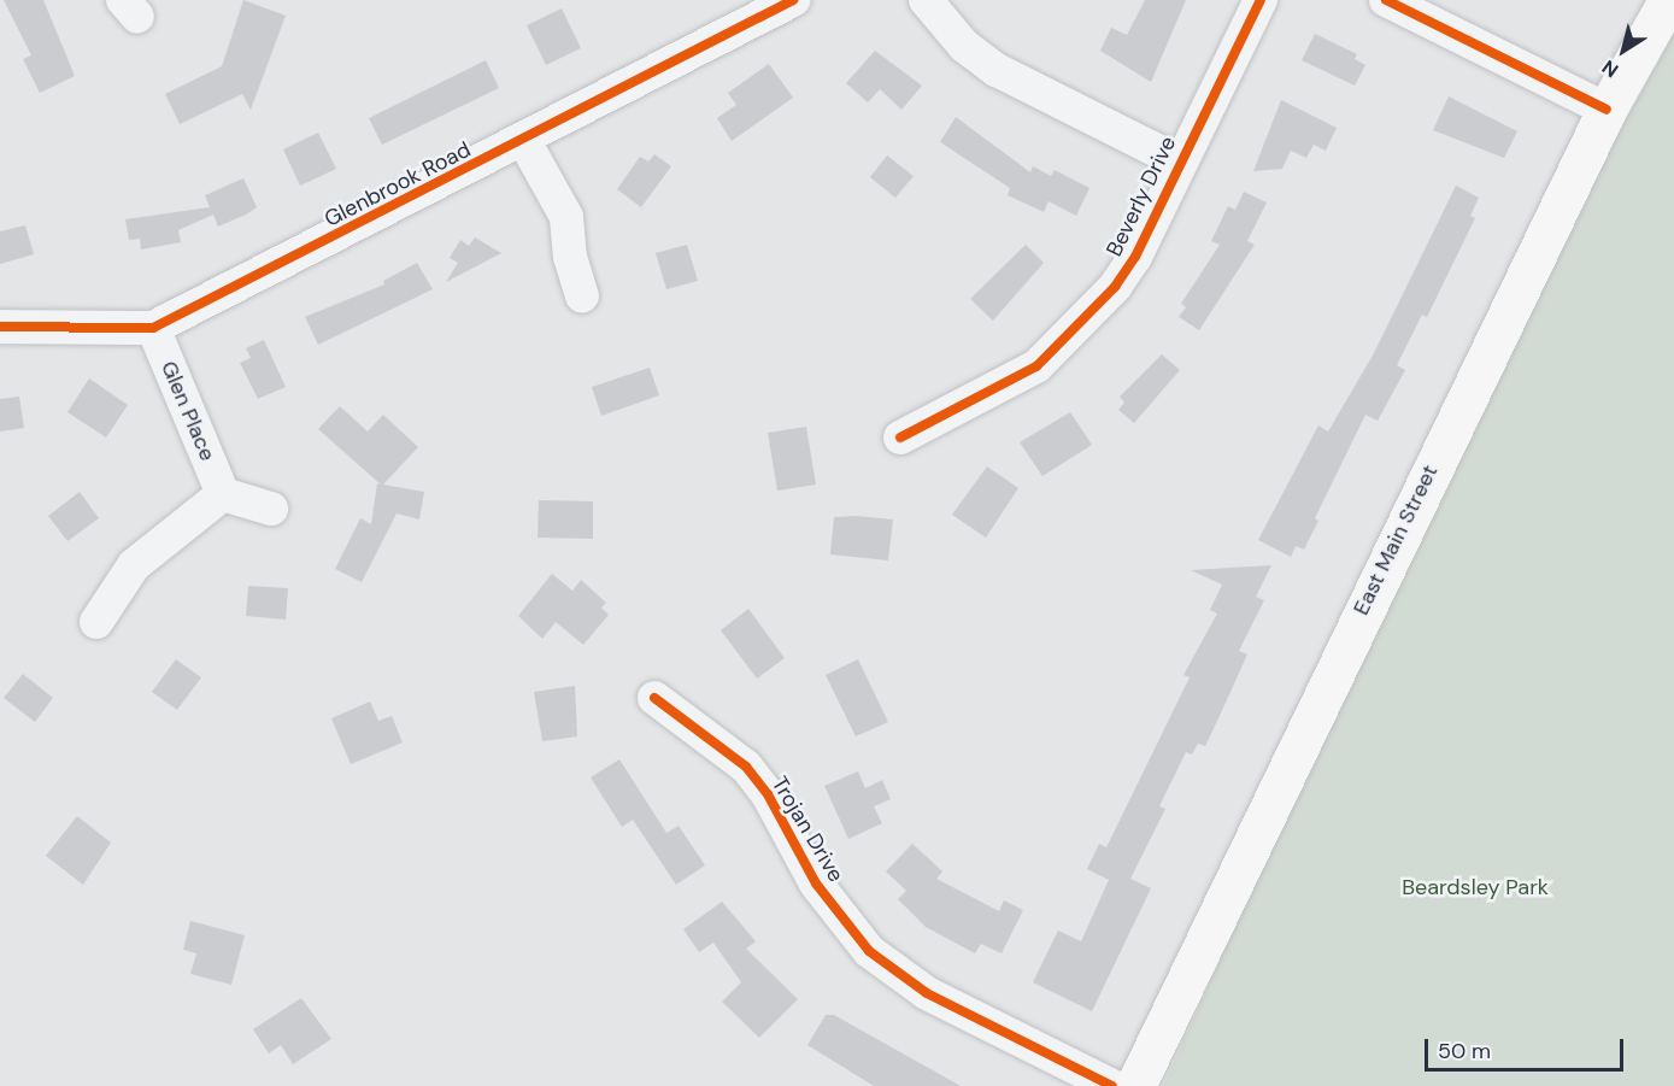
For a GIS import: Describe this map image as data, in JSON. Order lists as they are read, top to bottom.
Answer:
{
  "streets": {
    "main road": ["East Main Street"],
    "street": [
      "Glenbrook Road",
      "Beverly Drive",
      "Glen Place",
      "Trojan Drive"
    ]
  },
  "crossings": [
    ["Glenbrook Road", "Glen Place"]
  ],
  "parks": ["Beardsley Park"],
  "scale_bar": "50 m",
  "north": "bottom left"
}
